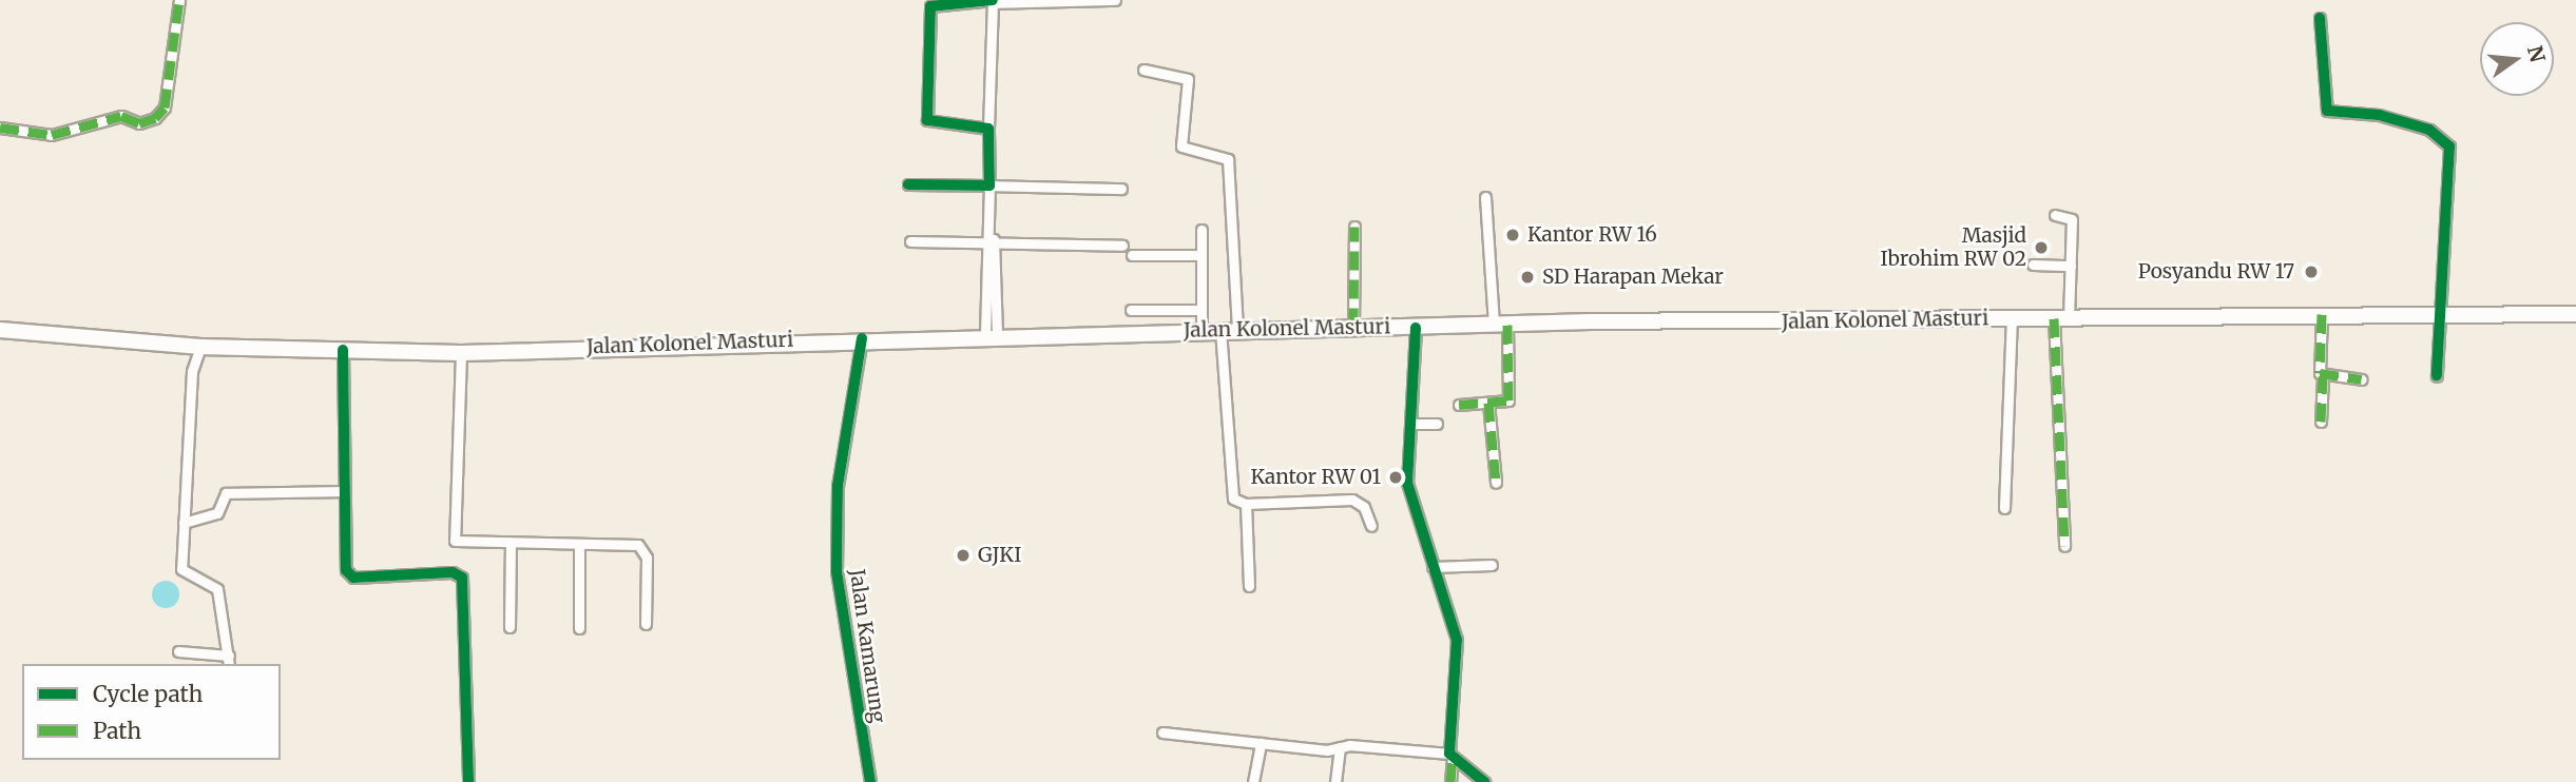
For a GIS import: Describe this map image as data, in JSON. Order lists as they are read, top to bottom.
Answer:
{
  "streets": {
    "main road": ["Jalan Kolonel Masturi"],
    "street": ["Jalan Kamarung"]
  },
  "crossings": [
    ["Jalan Kolonel Masturi", "Jalan Kamarung"]
  ],
  "places": [
    "Kantor RW 16",
    "Masjid Ibrohim RW 02",
    "Posyandu RW 17",
    "SD Harapan Mekar",
    "Kantor RW 01",
    "GJKI"
  ],
  "legend": ["Cycle path", "Path"],
  "north": "right"
}
